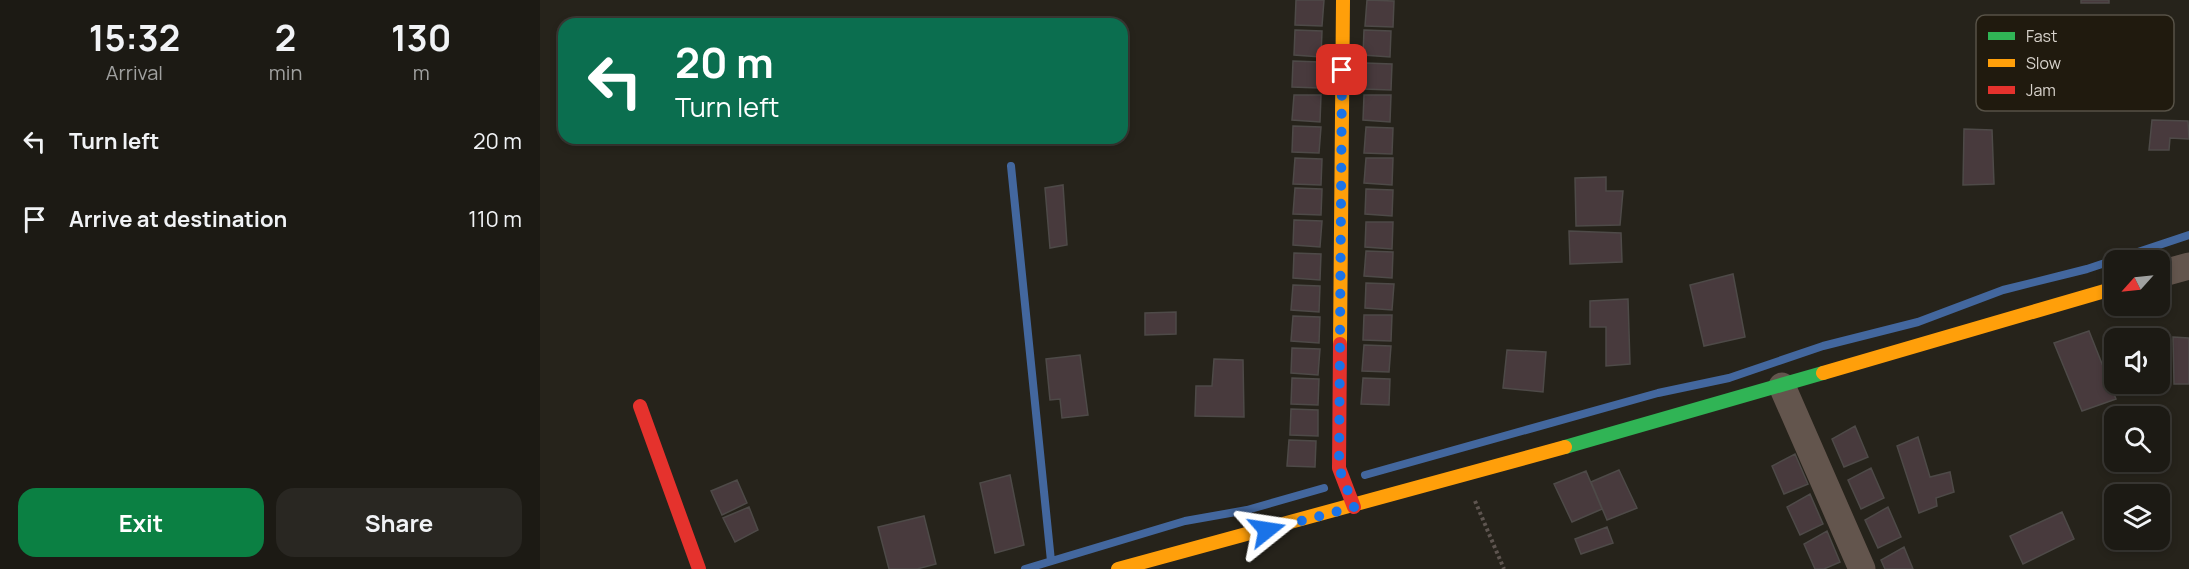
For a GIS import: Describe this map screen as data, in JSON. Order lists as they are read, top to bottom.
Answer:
{
  "legend": ["Fast", "Slow", "Jam"],
  "north": "bottom left",
  "page": {
    "eta": [
      "15:32",
      "Arrival",
      "2",
      "min",
      "130",
      "m"
    ],
    "turn": ["20 m", "Turn left"],
    "list": [
      {
        "name": "Turn left",
        "value": "20 m"
      },
      {
        "name": "Arrive at destination",
        "value": "110 m"
      }
    ],
    "buttons": ["Exit", "Share"]
  }
}
